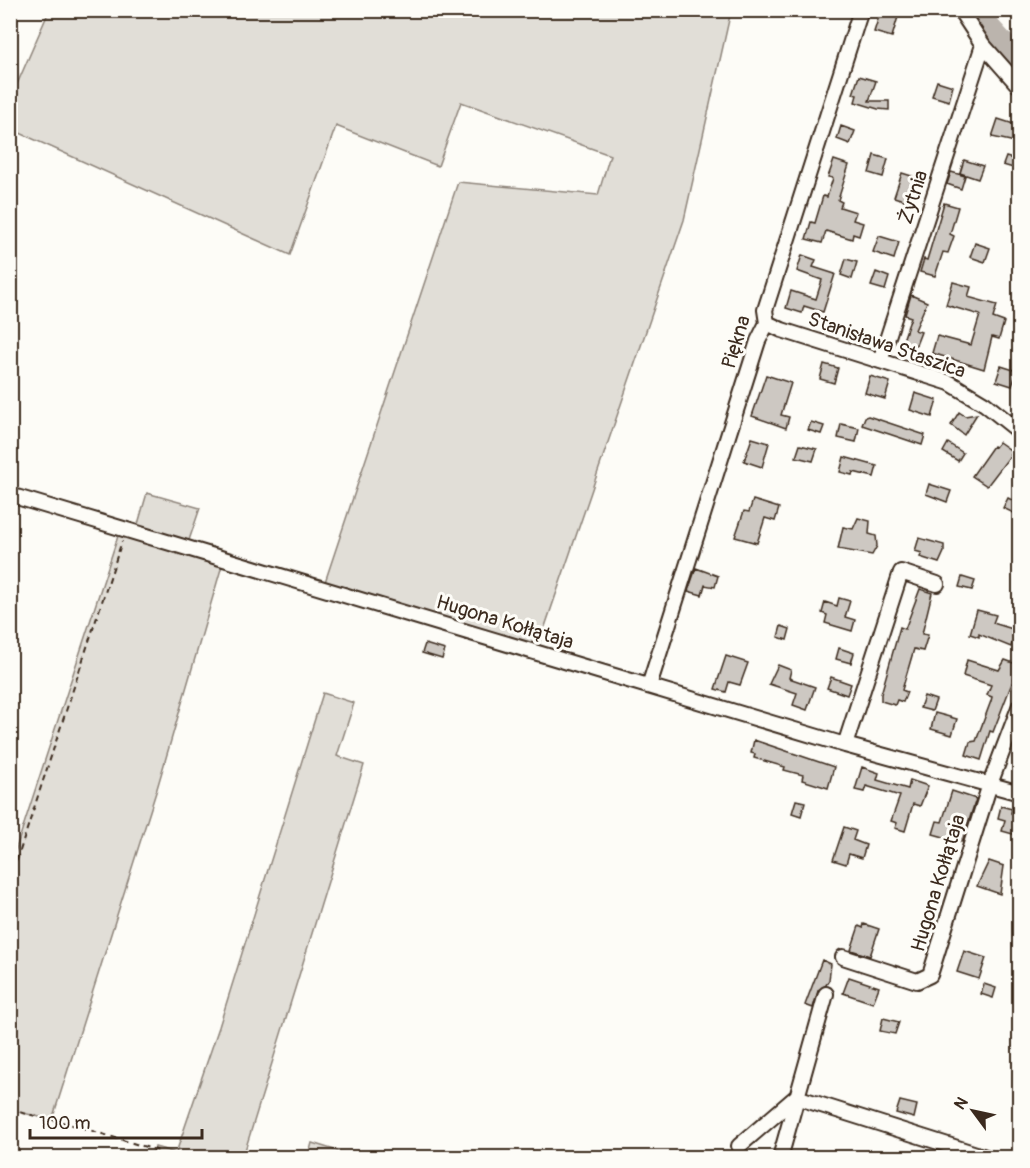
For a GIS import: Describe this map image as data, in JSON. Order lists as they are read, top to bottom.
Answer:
{
  "streets": {
    "street": [
      "Żytnia",
      "Piękna",
      "Stanisława Staszica",
      "Hugona Kołłątaja"
    ]
  },
  "crossings": [
    ["Żytnia", "Stanisława Staszica"],
    ["Piękna", "Stanisława Staszica"],
    ["Piękna", "Hugona Kołłątaja"]
  ],
  "scale_bar": "100 m",
  "north": "top left"
}
